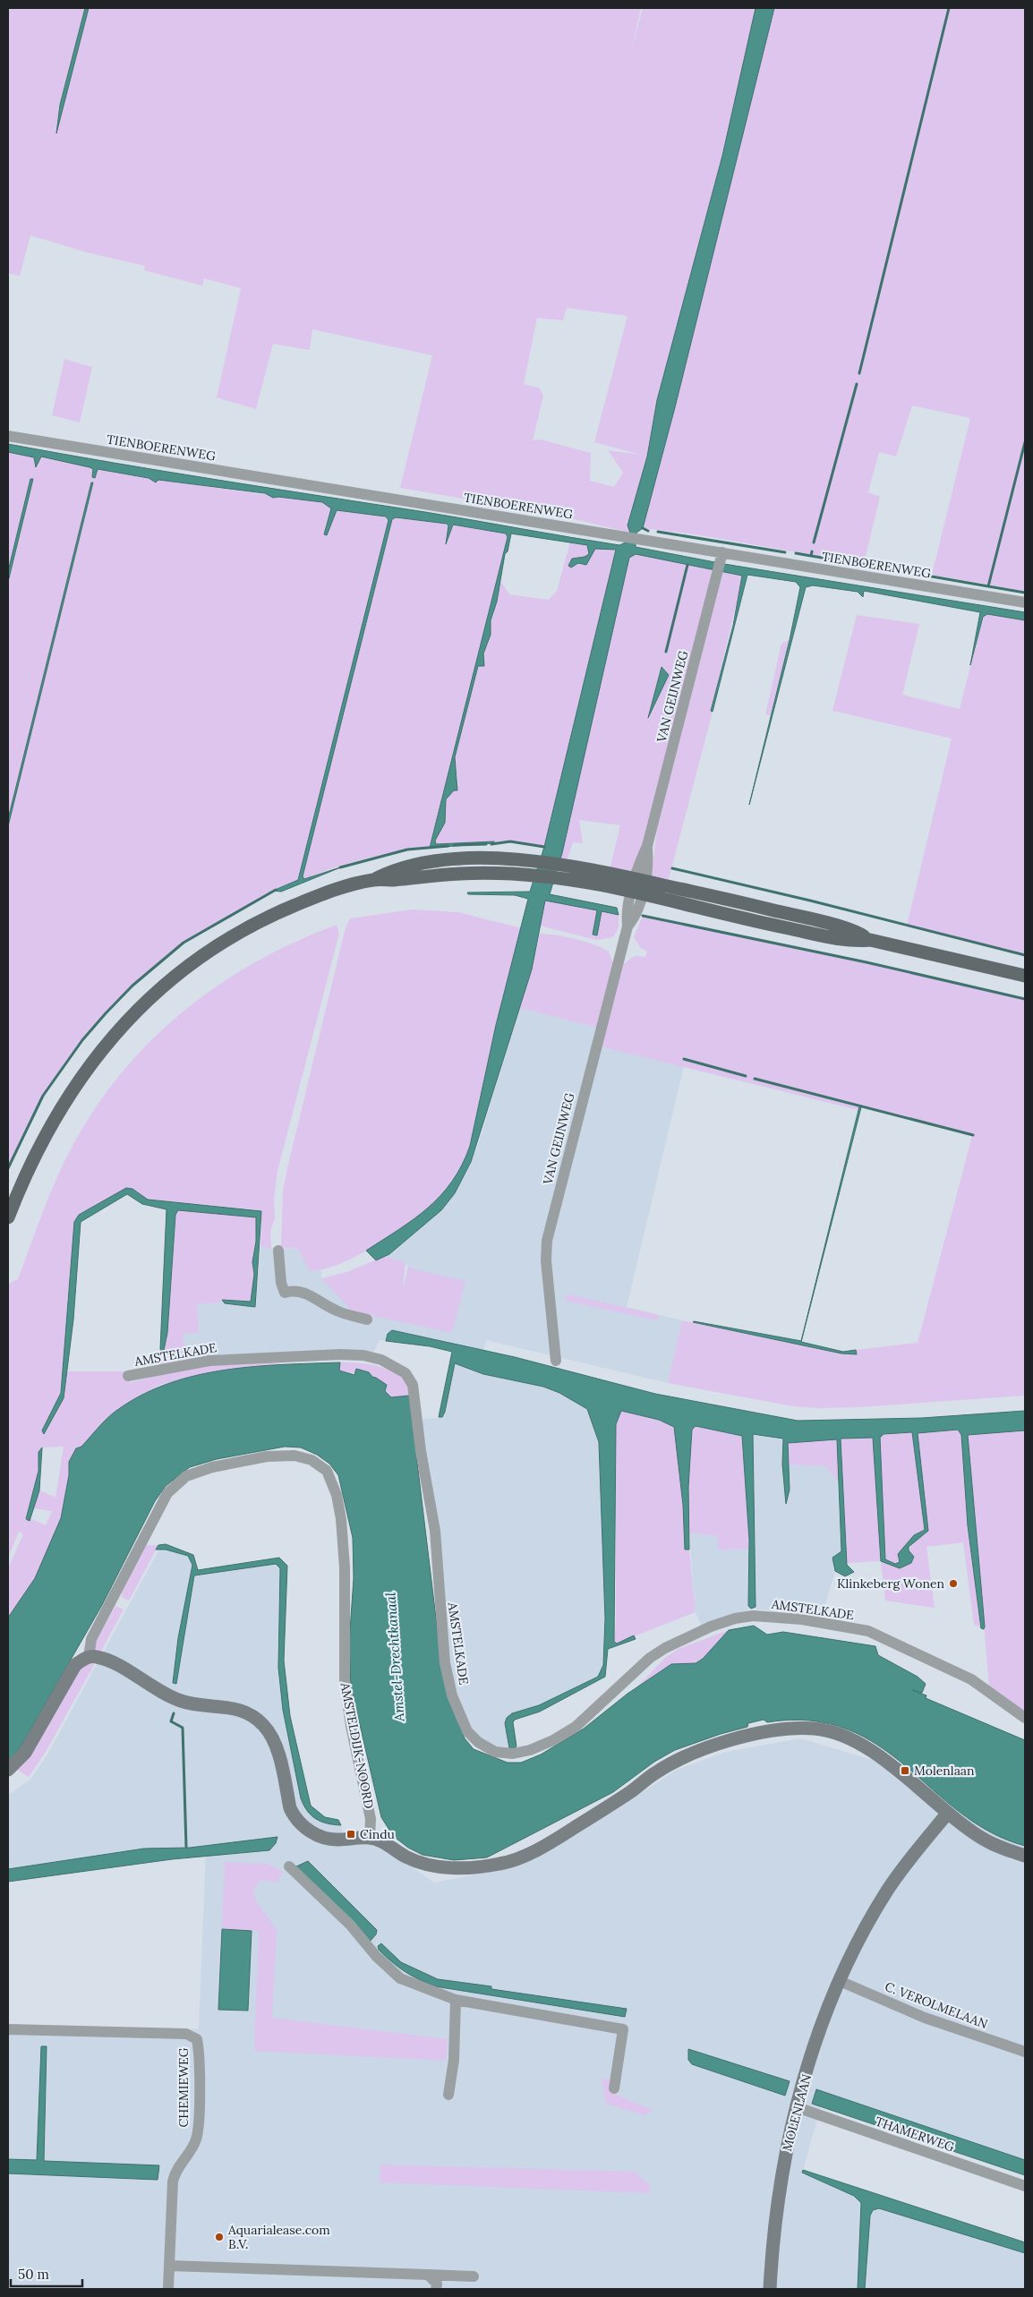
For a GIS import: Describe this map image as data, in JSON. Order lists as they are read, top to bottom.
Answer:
{
  "streets": {
    "street": [
      "TIENBOERENWEG",
      "VAN GEIJNWEG",
      "AMSTELKADE",
      "AMSTELDIJK-NOORD",
      "C. VEROLMELAAN",
      "CHEMIEWEG",
      "MOLENLAAN",
      "THAMERWEG"
    ]
  },
  "crossings": [
    ["TIENBOERENWEG", "VAN GEIJNWEG"],
    ["C. VEROLMELAAN", "MOLENLAAN"],
    ["MOLENLAAN", "THAMERWEG"]
  ],
  "water": ["Amstel-Drechtkanaal"],
  "places": {
    "other": ["Klinkeberg Wonen", "Aquarialease.com B.V."],
    "transit": ["Molenlaan", "Cindu"]
  },
  "scale_bar": "50 m"
}
